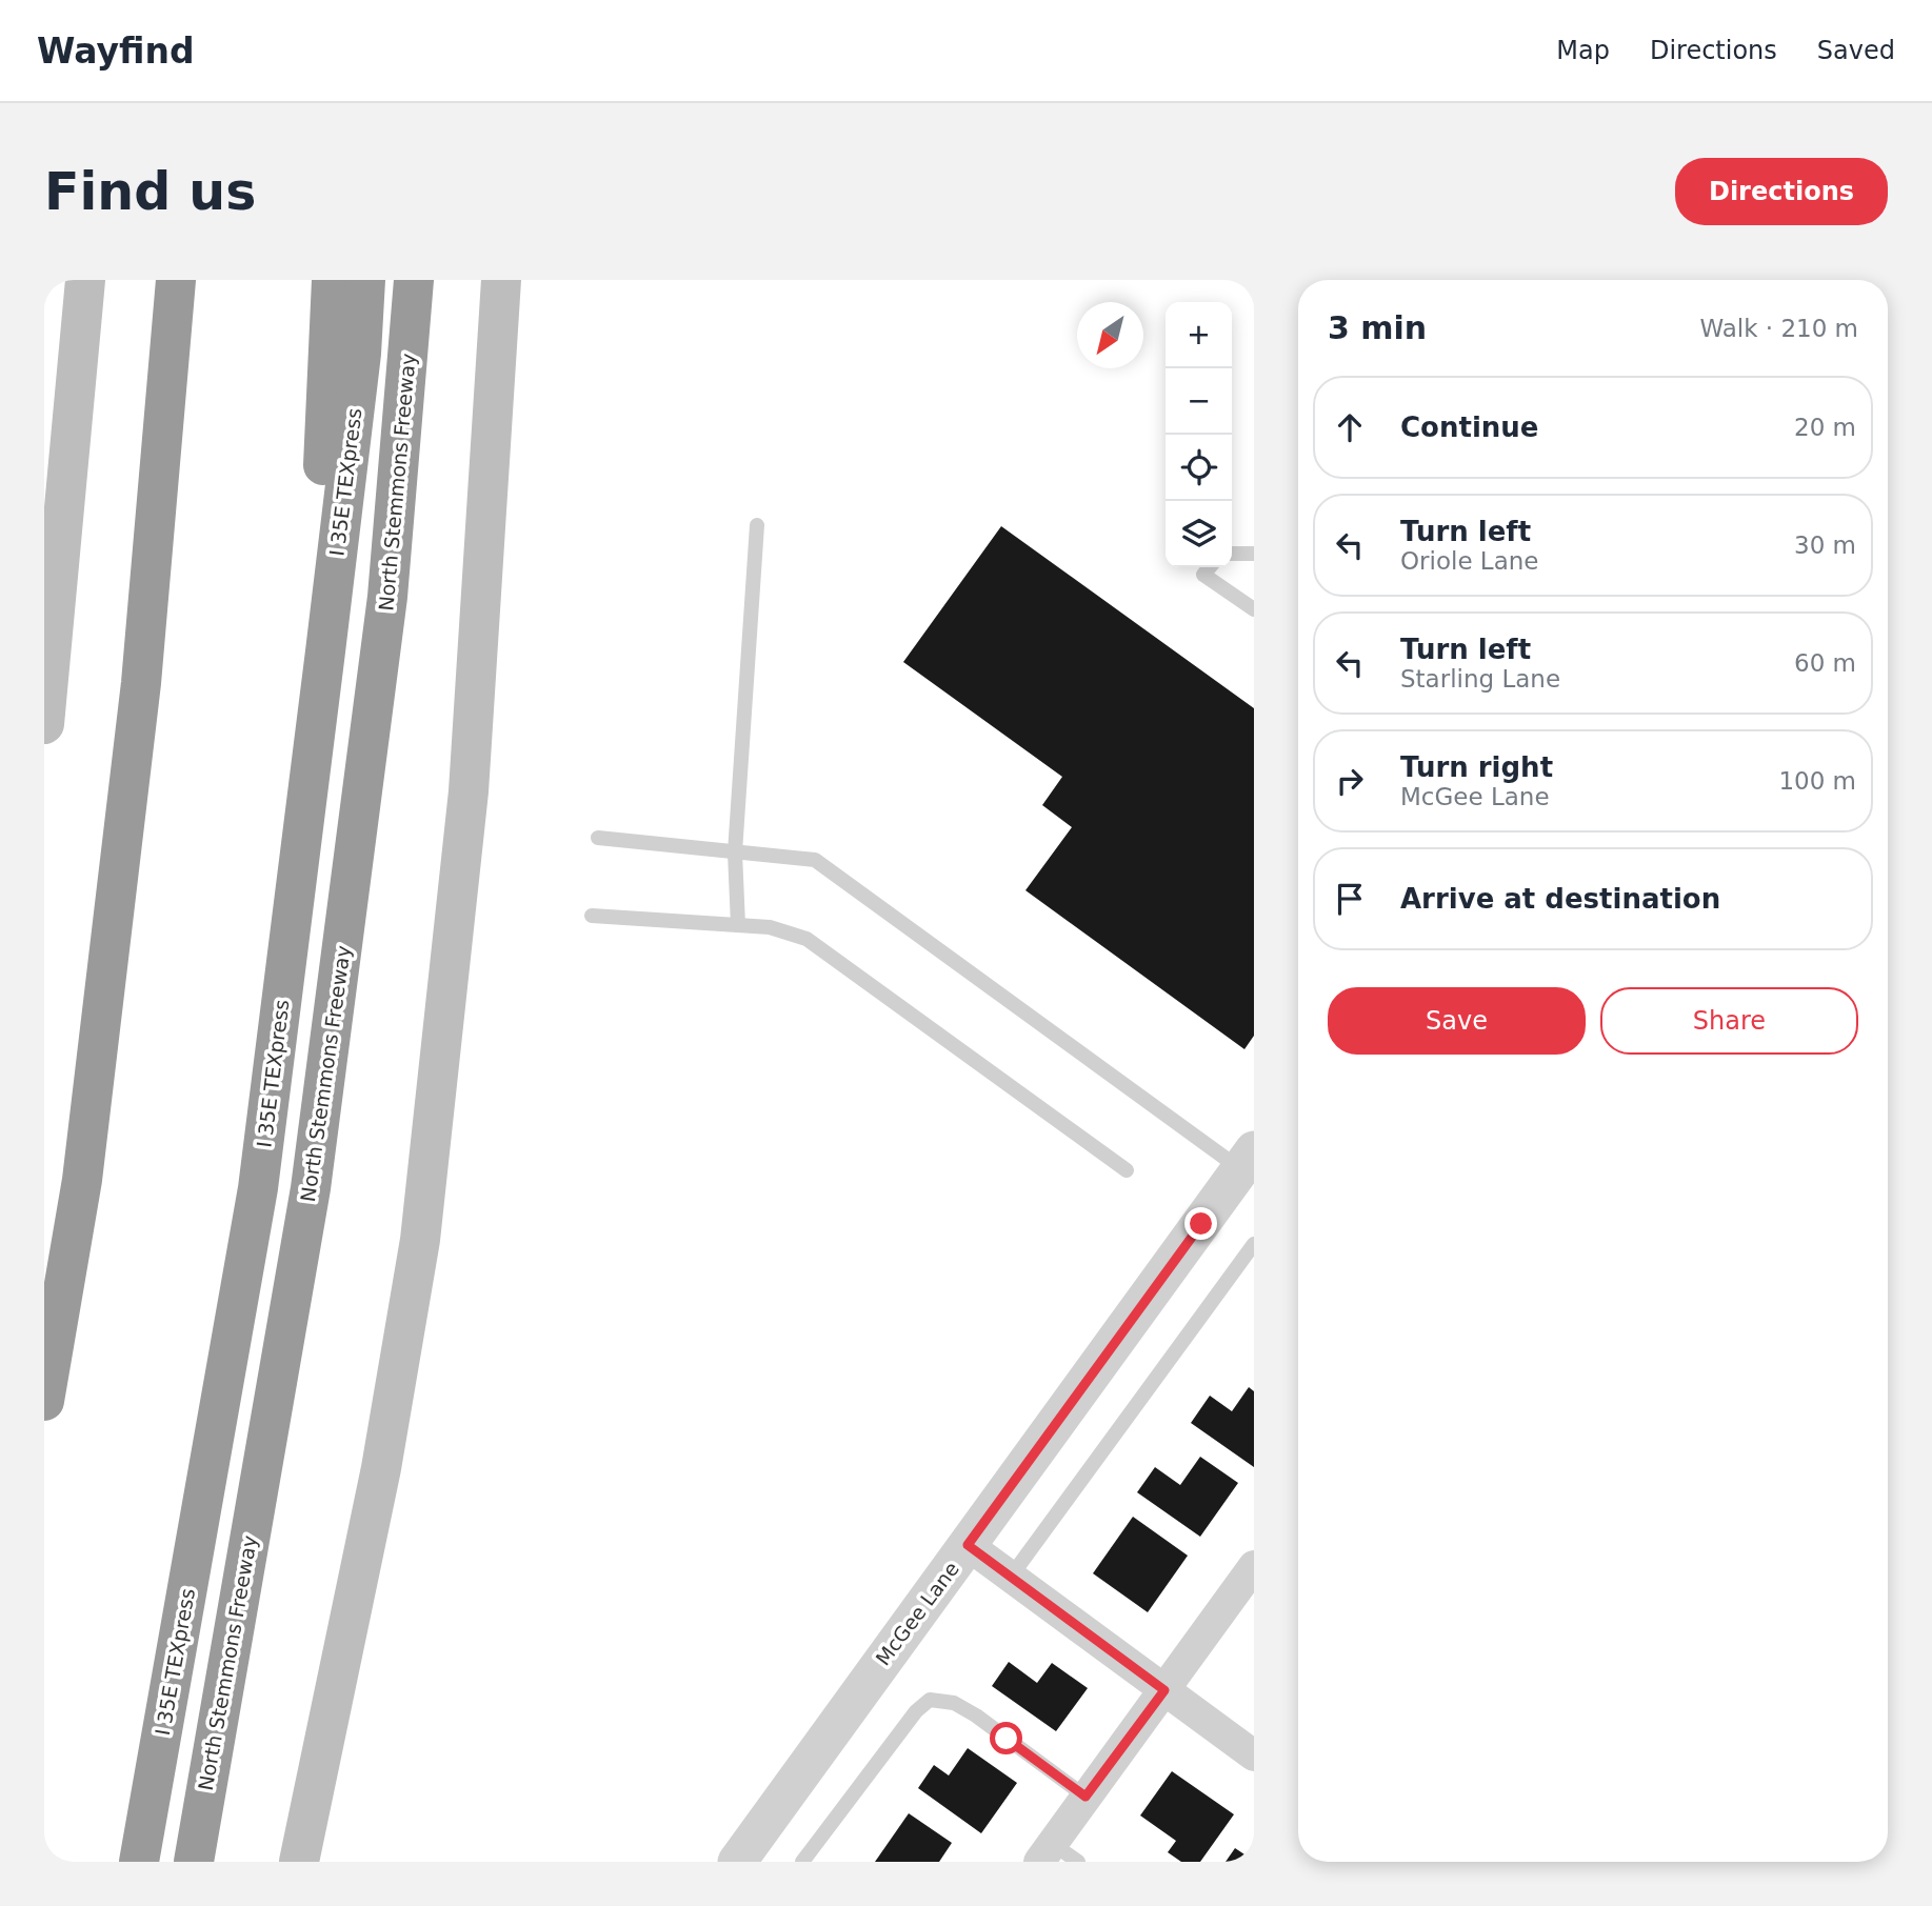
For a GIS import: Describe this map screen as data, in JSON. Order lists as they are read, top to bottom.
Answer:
{
  "streets": {
    "highway": ["I 35E TEXpress", "North Stemmons Freeway"],
    "street": ["McGee Lane"]
  },
  "north": "bottom left",
  "page": {
    "header": "Wayfind",
    "nav": ["Map", "Directions", "Saved"],
    "buttons": [
      "Directions",
      ["Save", "Share"]
    ],
    "title": "Find us",
    "heading": ["3 min", "Walk · 210 m"],
    "map_buttons": ["+", "−"],
    "list": [
      ["Continue", "20 m"],
      ["Turn left", "Oriole Lane", "30 m"],
      ["Turn left", "Starling Lane", "60 m"],
      ["Turn right", "McGee Lane", "100 m"],
      "Arrive at destination"
    ]
  }
}
